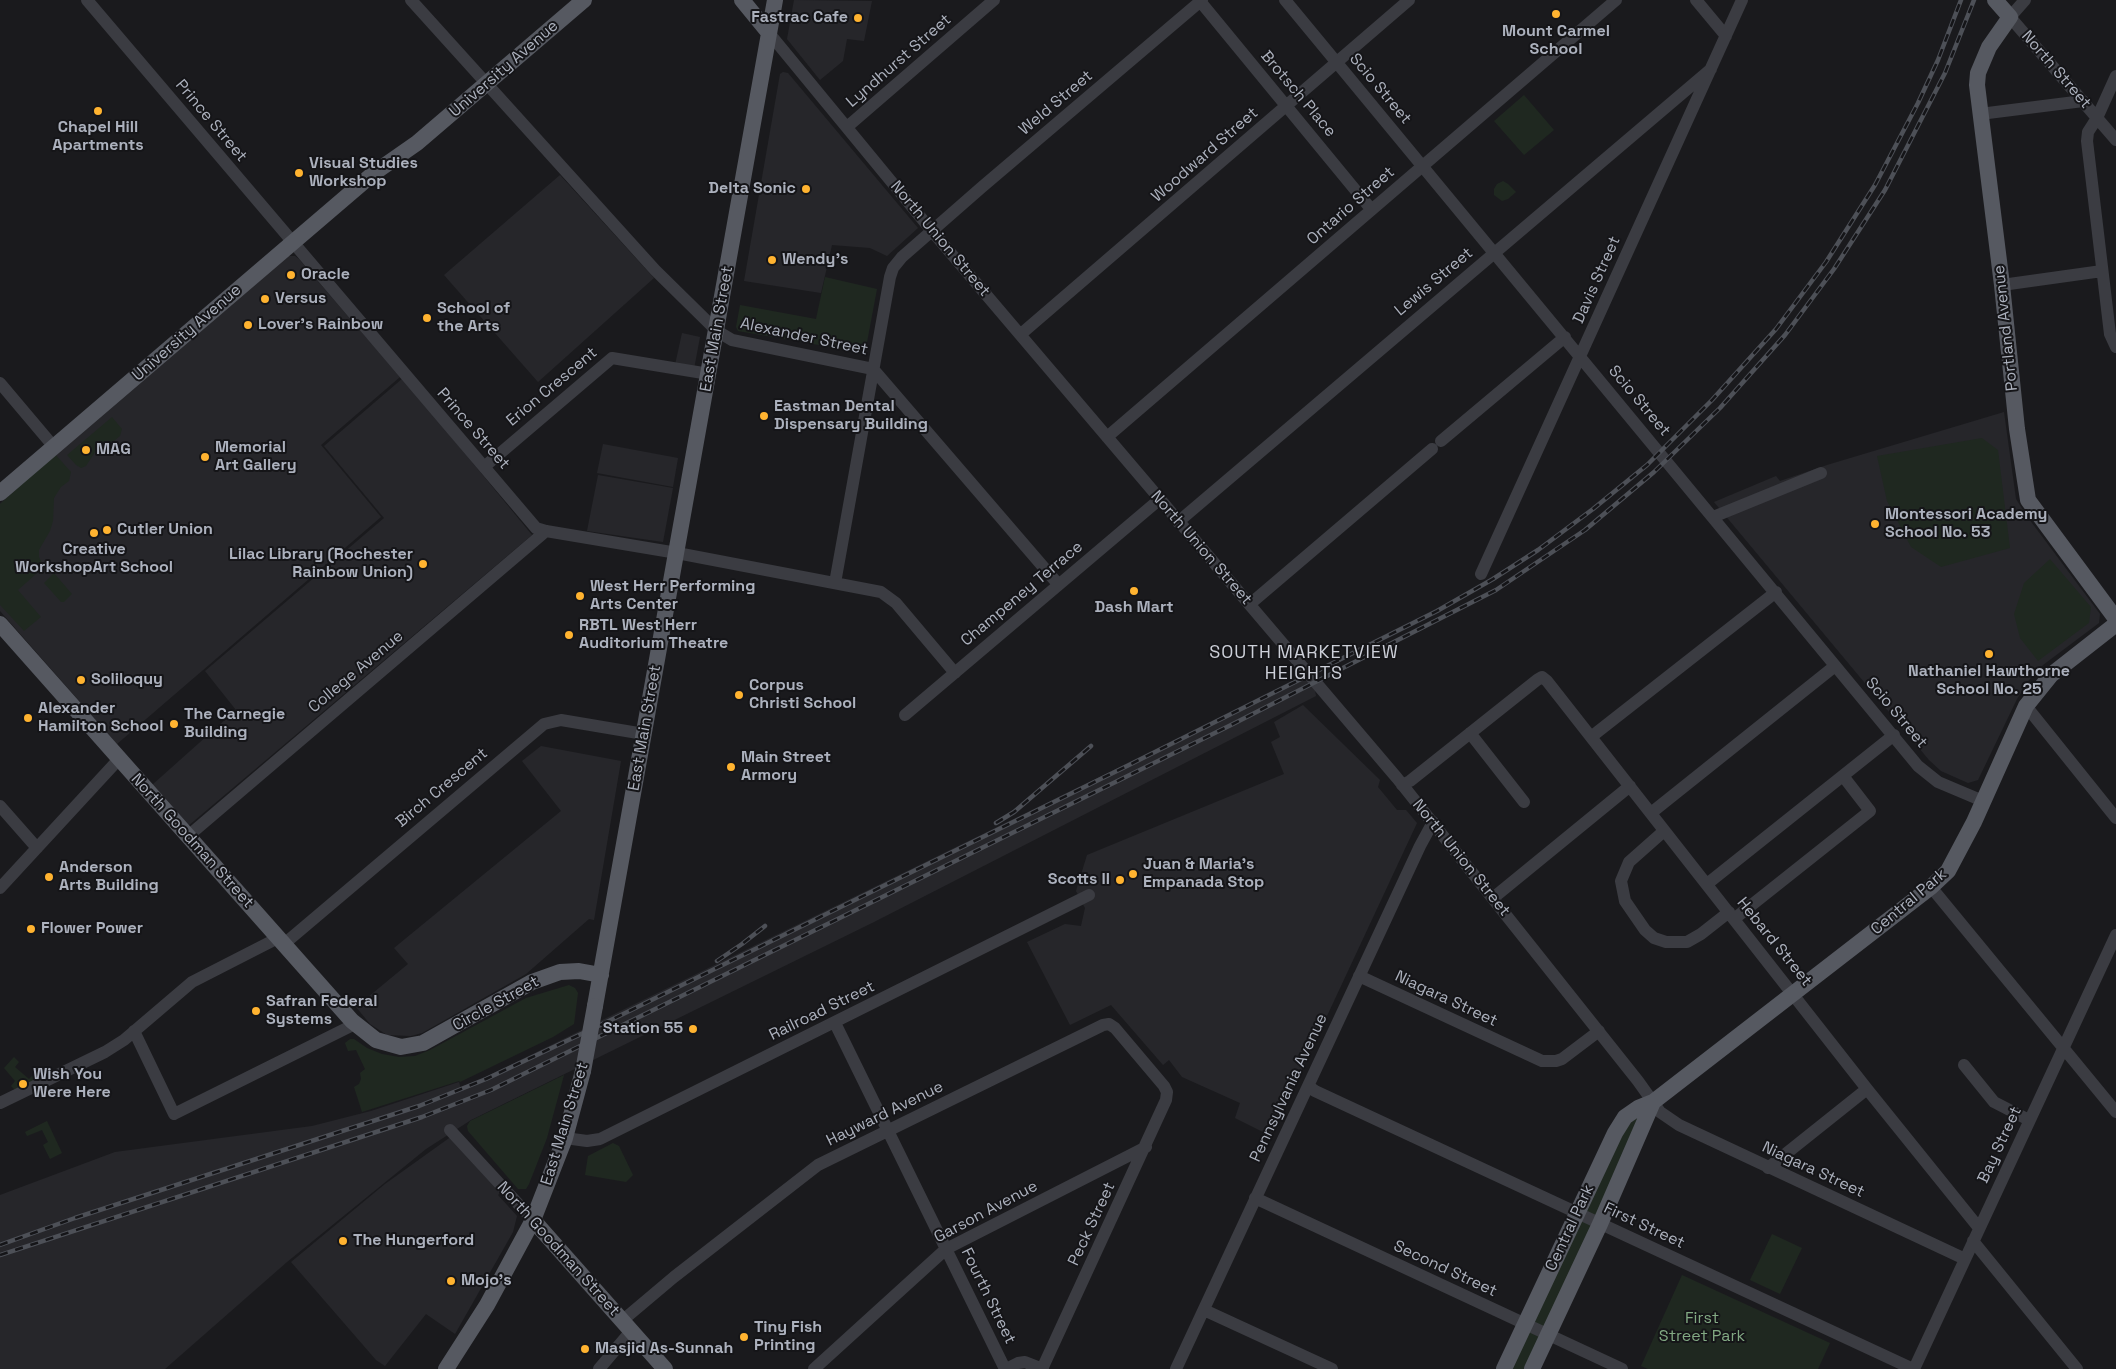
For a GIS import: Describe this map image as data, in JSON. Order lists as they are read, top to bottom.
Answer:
{
  "streets": {
    "main road": [
      "University Avenue",
      "North Street",
      "North Union Street",
      "Portland Avenue",
      "East Main Street",
      "North Goodman Street",
      "Central Park",
      "Circle Street"
    ],
    "street": [
      "Lyndhurst Street",
      "Scio Street",
      "Brotsch Place",
      "Weld Street",
      "Prince Street",
      "Woodward Street",
      "Ontario Street",
      "Davis Street",
      "Lewis Street",
      "Alexander Street",
      "Erion Crescent",
      "Champeney Terrace",
      "College Avenue",
      "Birch Crescent",
      "Hebard Street",
      "Niagara Street",
      "Railroad Street",
      "Pennsylvania Avenue",
      "Hayward Avenue",
      "Bay Street",
      "Garson Avenue",
      "Peck Street",
      "First Street",
      "Second Street",
      "Fourth Street"
    ]
  },
  "crossings": [
    ["Lyndhurst Street", "North Union Street"],
    ["University Avenue", "Prince Street"],
    ["University Avenue", "Alexander Street"],
    ["North Street", "Portland Avenue"],
    ["Scio Street", "Woodward Street"],
    ["Scio Street", "Ontario Street"],
    ["Scio Street", "Davis Street"],
    ["Scio Street", "Lewis Street"],
    ["Scio Street", "Central Park"],
    ["Brotsch Place", "Weld Street"],
    ["Brotsch Place", "Woodward Street"],
    ["Brotsch Place", "Ontario Street"],
    ["Weld Street", "Prince Street"],
    ["Weld Street", "North Union Street"],
    ["Weld Street", "Alexander Street"],
    ["Prince Street", "East Main Street"],
    ["Prince Street", "Erion Crescent"],
    ["Prince Street", "Champeney Terrace"],
    ["Prince Street", "College Avenue"],
    ["Woodward Street", "North Union Street"],
    ["Ontario Street", "North Union Street"],
    ["North Union Street", "Lewis Street"],
    ["North Union Street", "East Main Street"],
    ["North Union Street", "Champeney Terrace"],
    ["North Union Street", "Central Park"],
    ["North Union Street", "Niagara Street"],
    ["North Union Street", "Pennsylvania Avenue"],
    ["Davis Street", "Lewis Street"],
    ["East Main Street", "Alexander Street"],
    ["East Main Street", "Erion Crescent"],
    ["East Main Street", "Birch Crescent"],
    ["East Main Street", "North Goodman Street"],
    ["East Main Street", "Circle Street"],
    ["East Main Street", "Railroad Street"],
    ["Alexander Street", "Champeney Terrace"],
    ["College Avenue", "North Goodman Street"],
    ["Birch Crescent", "North Goodman Street"],
    ["North Goodman Street", "Circle Street"],
    ["North Goodman Street", "Hayward Avenue"],
    ["Central Park", "Hebard Street"],
    ["Central Park", "Niagara Street"],
    ["Central Park", "First Street"],
    ["Central Park", "Second Street"],
    ["Hebard Street", "Bay Street"],
    ["Niagara Street", "Pennsylvania Avenue"],
    ["Niagara Street", "Bay Street"],
    ["Railroad Street", "Fourth Street"],
    ["Pennsylvania Avenue", "First Street"],
    ["Pennsylvania Avenue", "Second Street"],
    ["Hayward Avenue", "Peck Street"],
    ["Hayward Avenue", "Fourth Street"],
    ["Bay Street", "First Street"],
    ["Garson Avenue", "Peck Street"],
    ["Garson Avenue", "Fourth Street"],
    ["Peck Street", "Fourth Street"]
  ],
  "districts": ["SOUTH MARKETVIEW HEIGHTS"],
  "parks": ["First Street Park"],
  "places": [
    "Mount Carmel School",
    "Fastrac Cafe",
    "Chapel Hill Apartments",
    "Visual Studies Workshop",
    "Delta Sonic",
    "Wendy's",
    "Oracle",
    "Versus",
    "School of the Arts",
    "Lover's Rainbow",
    "Eastman Dental Dispensary Building",
    "MAG",
    "Memorial Art Gallery",
    "Montessori Academy School No. 53",
    "Cutler Union",
    "Creative WorkshopArt School",
    "Lilac Library (Rochester Rainbow Union)",
    "Dash Mart",
    "West Herr Performing Arts Center",
    "RBTL West Herr Auditorium Theatre",
    "Nathaniel Hawthorne School No. 25",
    "Soliloquy",
    "Corpus Christi School",
    "Alexander Hamilton School",
    "The Carnegie Building",
    "Main Street Armory",
    "Juan & Maria's Empanada Stop",
    "Anderson Arts Building",
    "Scotts II",
    "Flower Power",
    "Safran Federal Systems",
    "Station 55",
    "Wish You Were Here",
    "The Hungerford",
    "Mojo's",
    "Tiny Fish Printing",
    "Masjid As-Sunnah"
  ]
}
